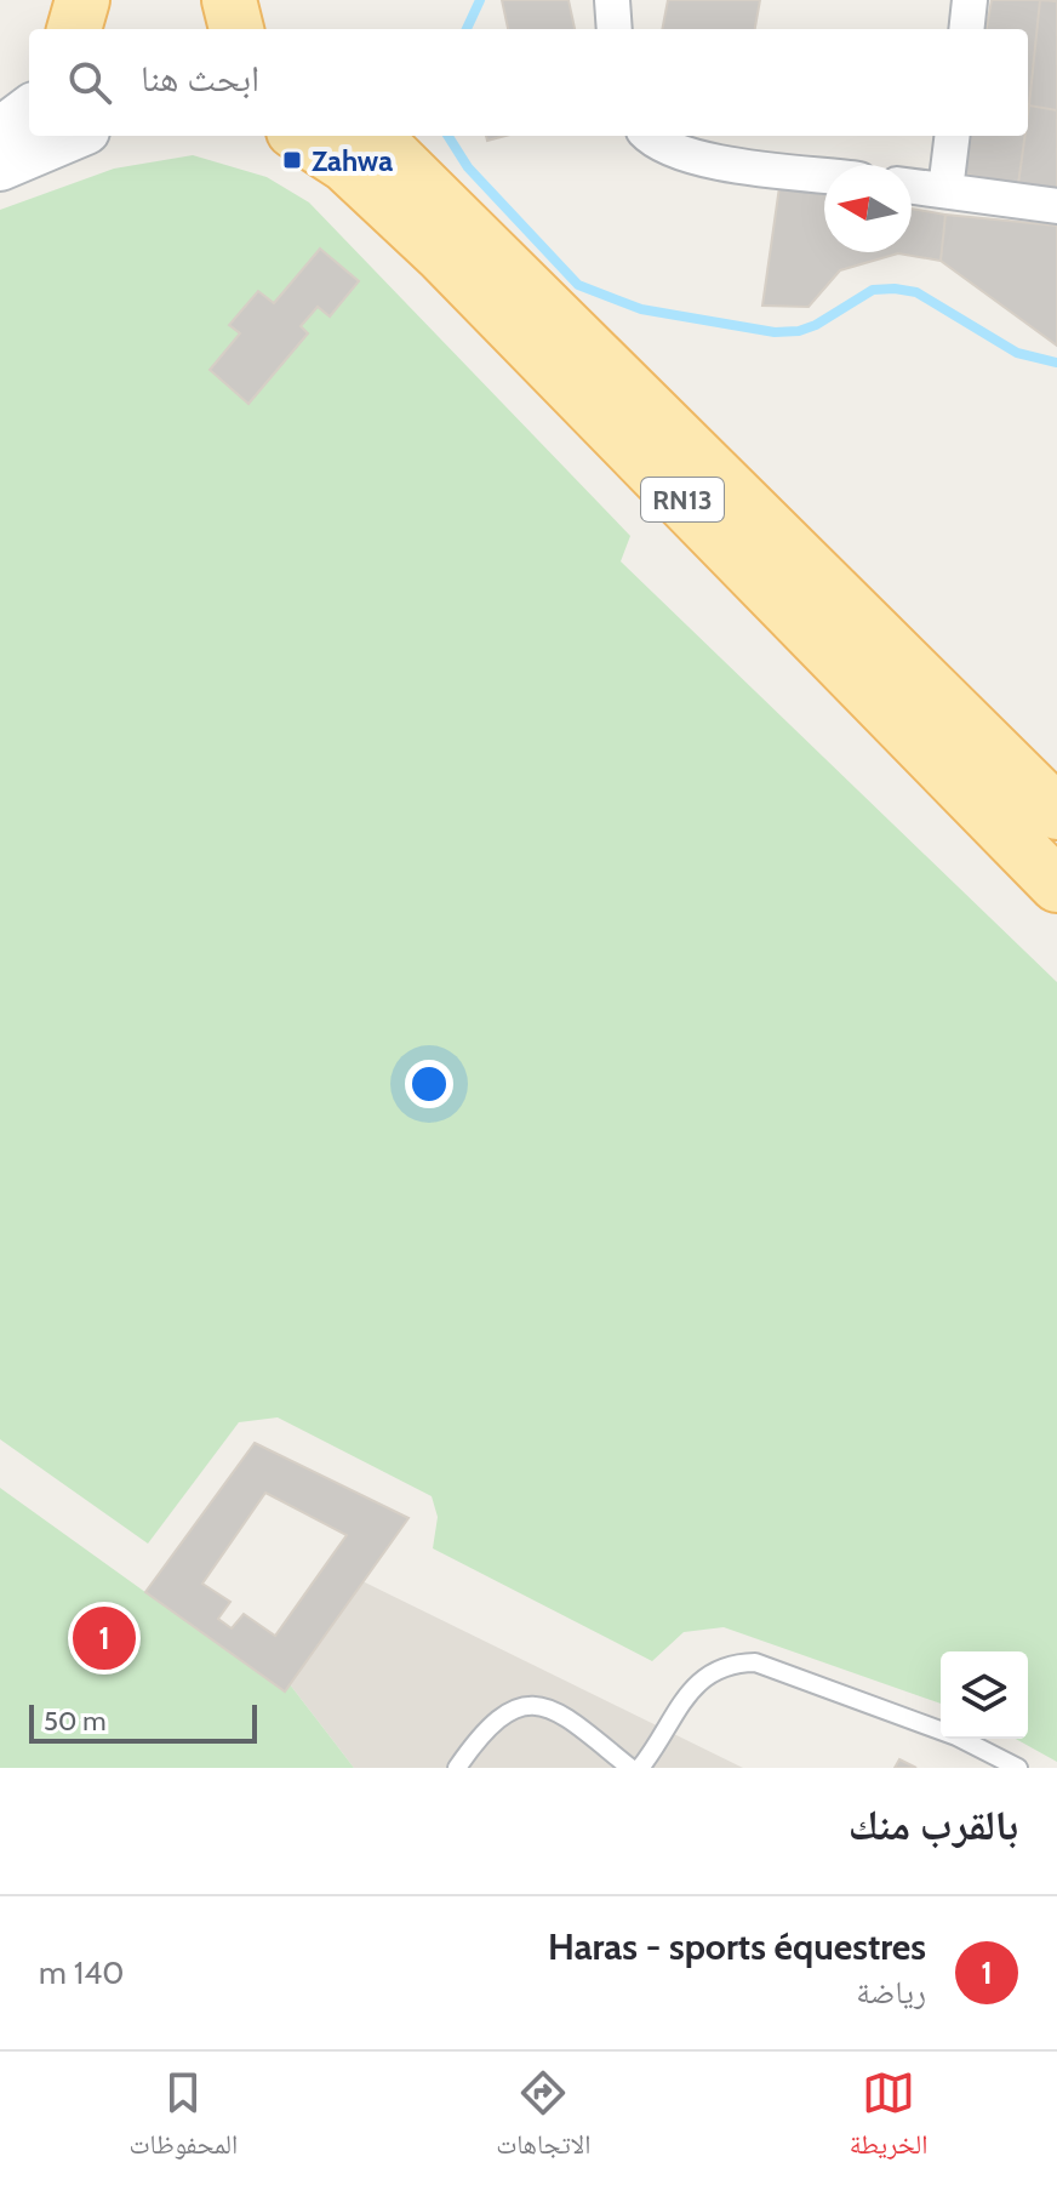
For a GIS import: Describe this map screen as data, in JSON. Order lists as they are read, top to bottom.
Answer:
{
  "streets": {
    "main road": ["RN13"]
  },
  "places": {
    "transit": ["Zahwa"]
  },
  "scale_bar": "50 m",
  "north": "left",
  "page": {
    "search": "ابحث هنا",
    "pins": "1",
    "scale": "50 m",
    "heading": "بالقرب منك",
    "list": [
      {
        "mark": "1",
        "name": "Haras - sports équestres",
        "note": "رياضة",
        "value": "140 m"
      }
    ],
    "nav": ["الخريطة", "الاتجاهات", "المحفوظات"]
  }
}
